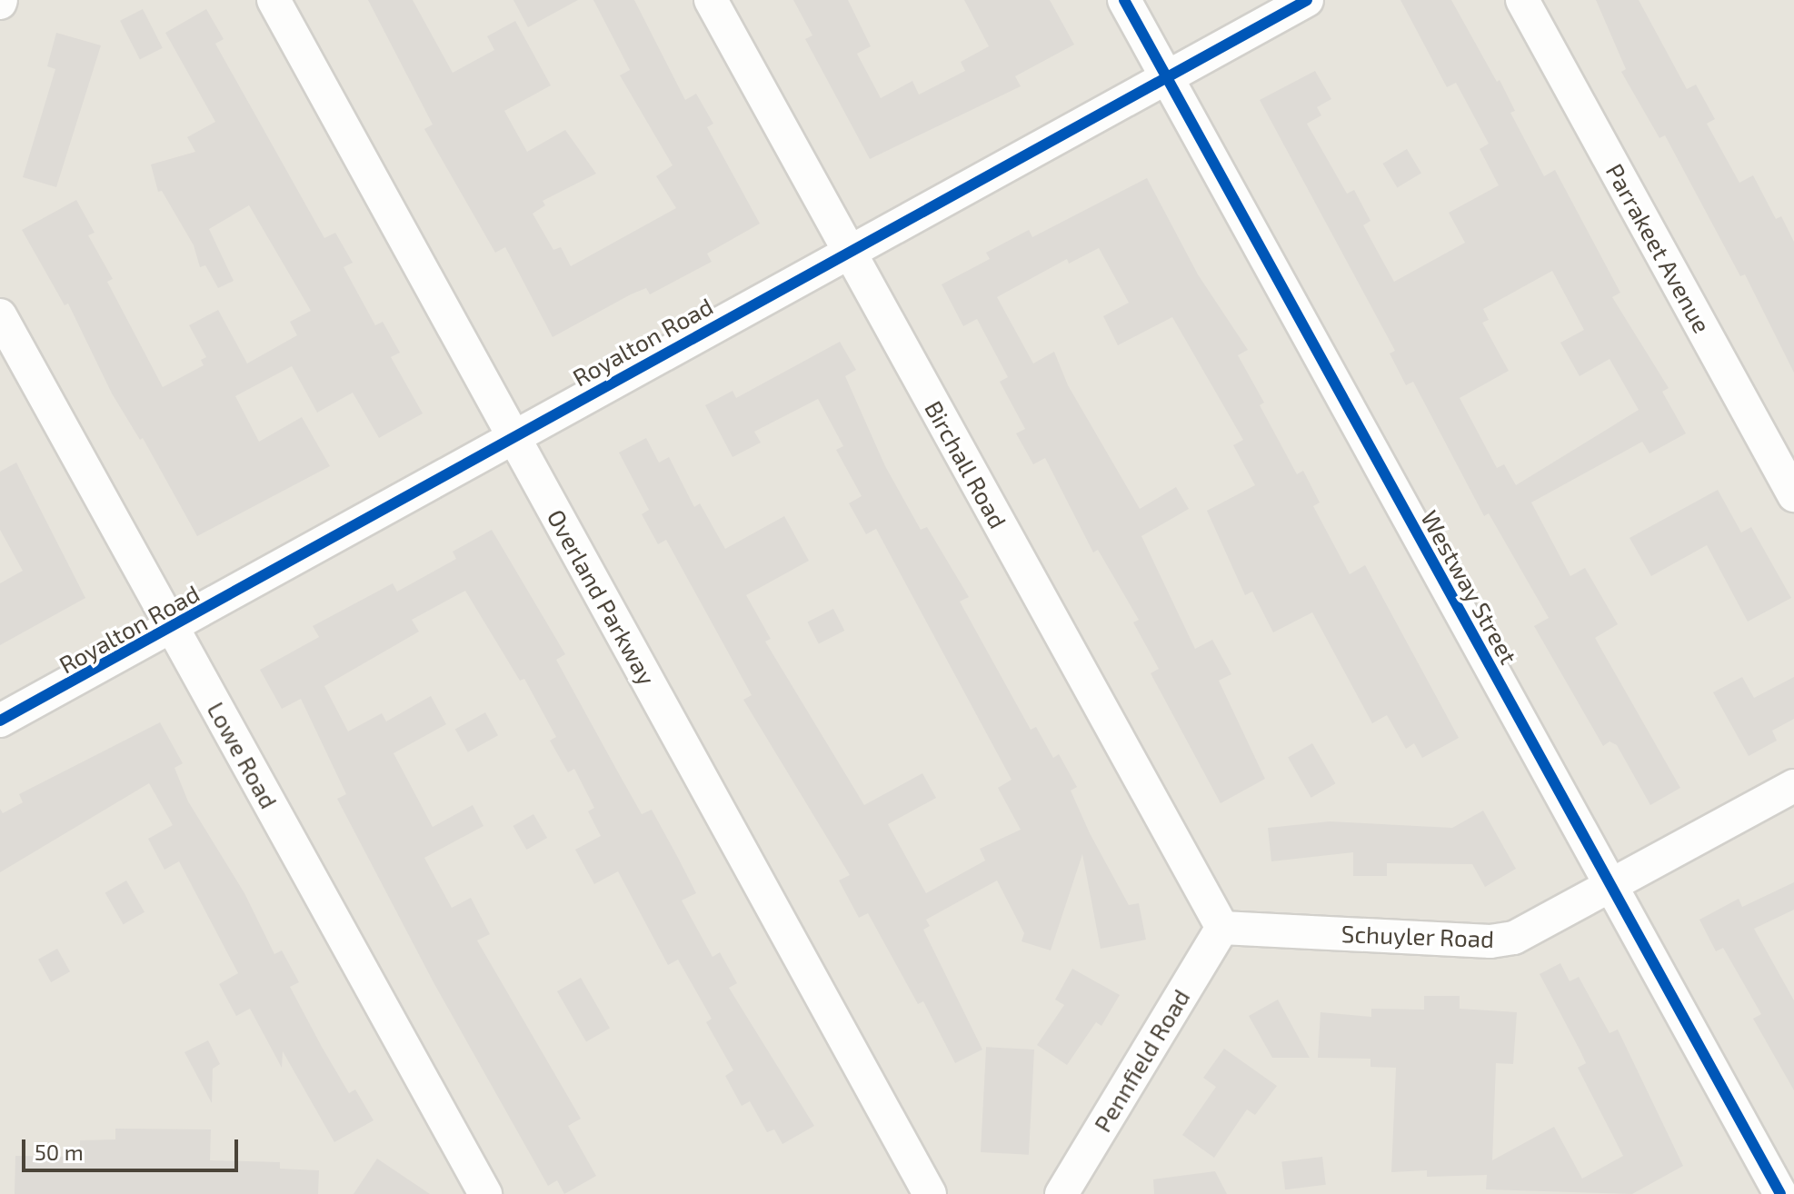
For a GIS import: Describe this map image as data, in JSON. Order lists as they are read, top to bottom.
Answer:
{
  "streets": {
    "street": [
      "Parrakeet Avenue",
      "Royalton Road",
      "Birchall Road",
      "Westway Street",
      "Overland Parkway",
      "Lowe Road",
      "Schuyler Road",
      "Pennfield Road"
    ]
  },
  "crossings": [
    ["Royalton Road", "Birchall Road"],
    ["Royalton Road", "Westway Street"],
    ["Royalton Road", "Overland Parkway"],
    ["Royalton Road", "Lowe Road"],
    ["Birchall Road", "Schuyler Road"],
    ["Birchall Road", "Pennfield Road"],
    ["Westway Street", "Schuyler Road"],
    ["Schuyler Road", "Pennfield Road"]
  ],
  "scale_bar": "50 m"
}
